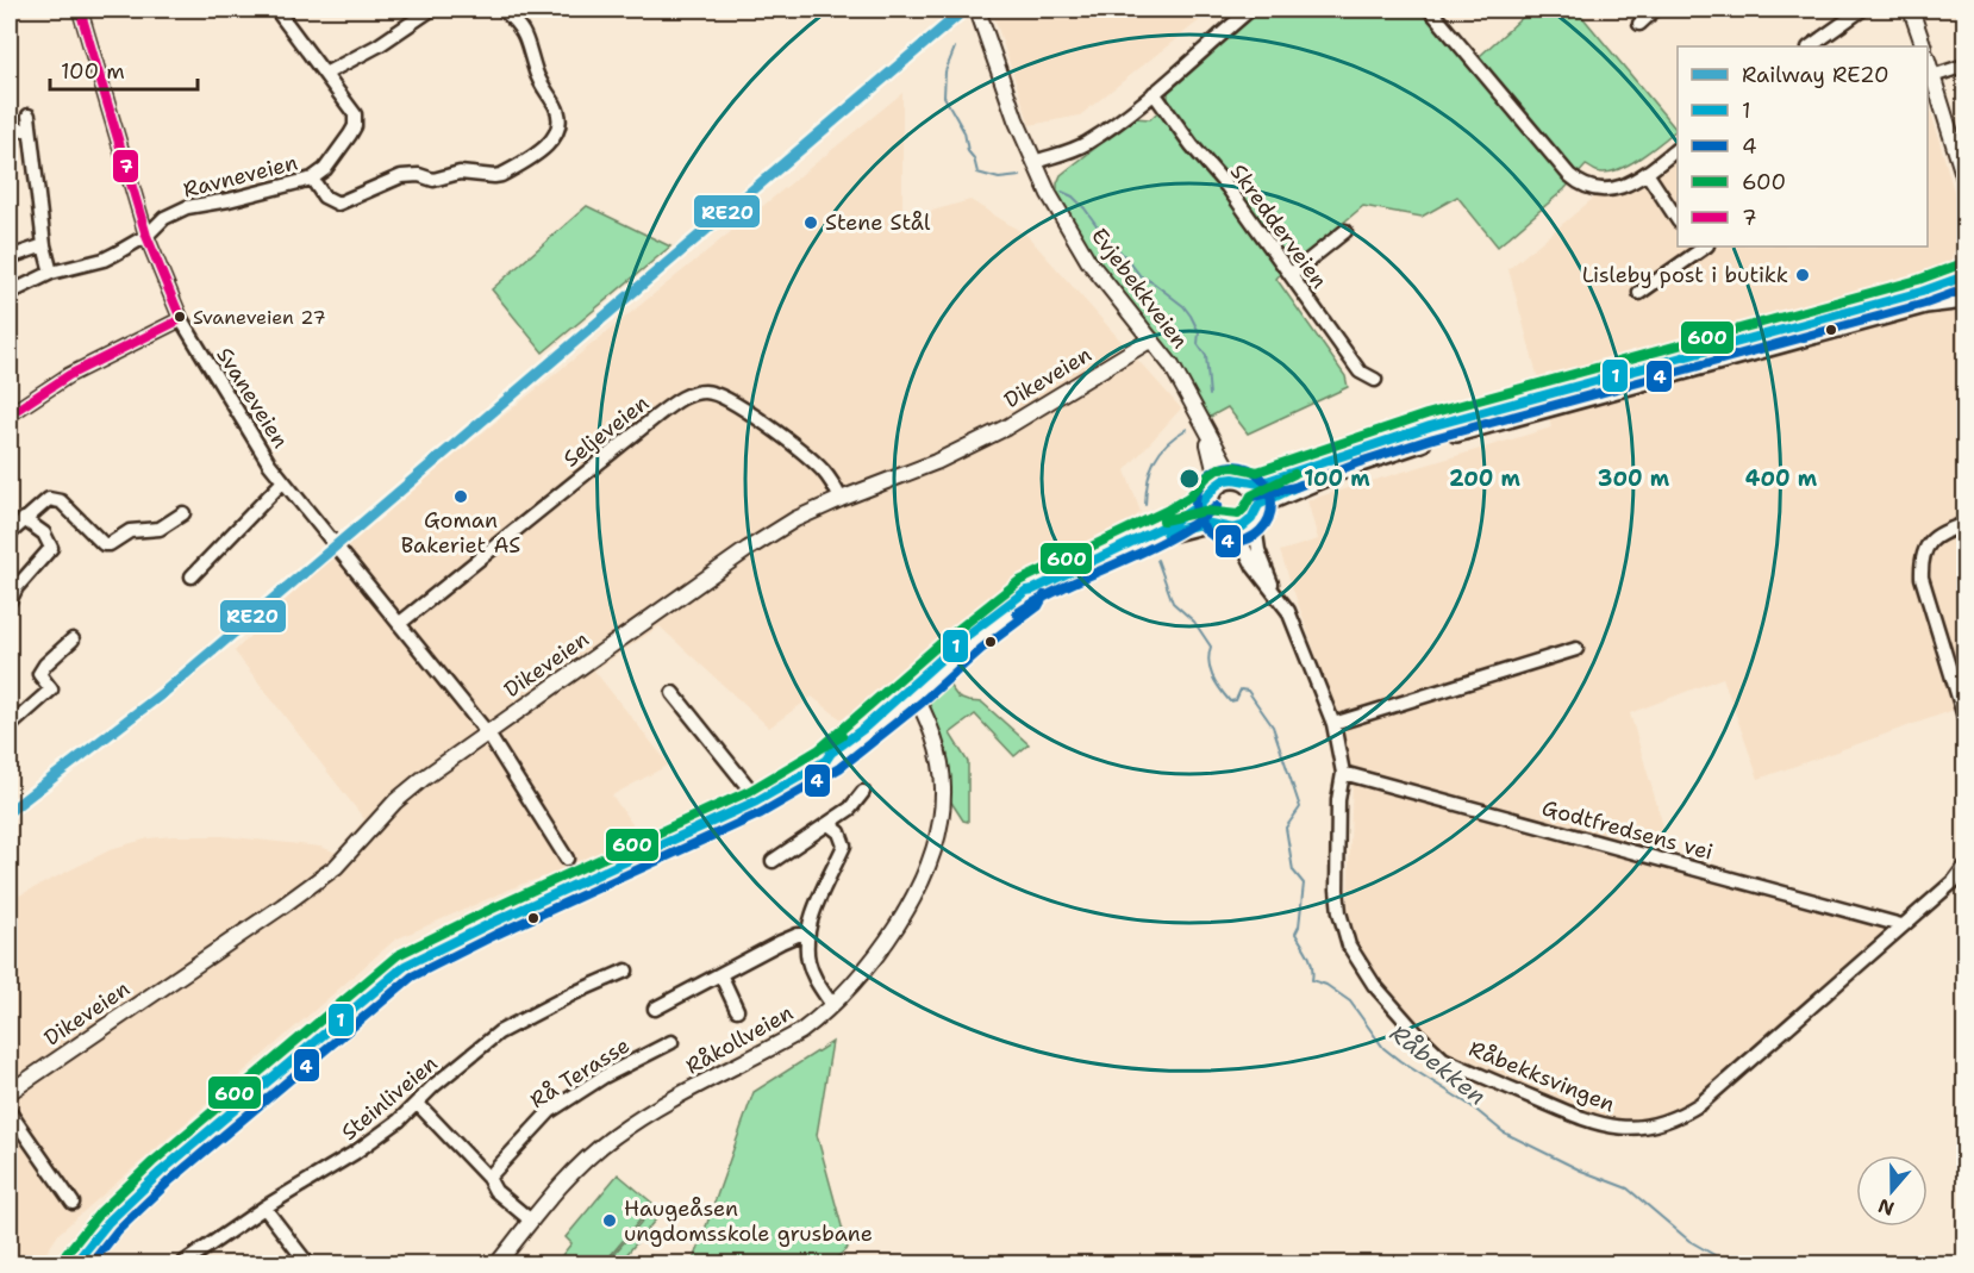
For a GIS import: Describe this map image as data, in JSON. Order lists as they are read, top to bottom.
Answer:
{
  "streets": {
    "street": [
      "Ravneveien",
      "Skredderveien",
      "Evjebekkveien",
      "Dikeveien",
      "Svaneveien",
      "Seljeveien",
      "Godtfredsens vei",
      "Råkollveien",
      "Rå Terasse",
      "Råbekksvingen",
      "Steinliveien"
    ]
  },
  "crossings": [
    ["Ravneveien", "Svaneveien"],
    ["Evjebekkveien", "Dikeveien"],
    ["Evjebekkveien", "Råbekksvingen"],
    ["Dikeveien", "Svaneveien"],
    ["Dikeveien", "Seljeveien"],
    ["Svaneveien", "Seljeveien"],
    ["Godtfredsens vei", "Råbekksvingen"]
  ],
  "water": ["Råbekken"],
  "places": [
    "Stene Stål",
    "Lisleby post i butikk",
    "Svaneveien 27",
    "Goman Bakeriet AS",
    "Haugeåsen ungdomsskole grusbane"
  ],
  "lines": [
    "rail line RE20",
    "transit line 7",
    "transit line 600",
    "transit line 1",
    "transit line 4"
  ],
  "legend": [
    "Railway RE20",
    "1",
    "4",
    "600",
    "7"
  ],
  "scale_bar": "100 m",
  "north": "bottom",
  "rings": [
    "100 m",
    "200 m",
    "300 m",
    "400 m"
  ]
}
